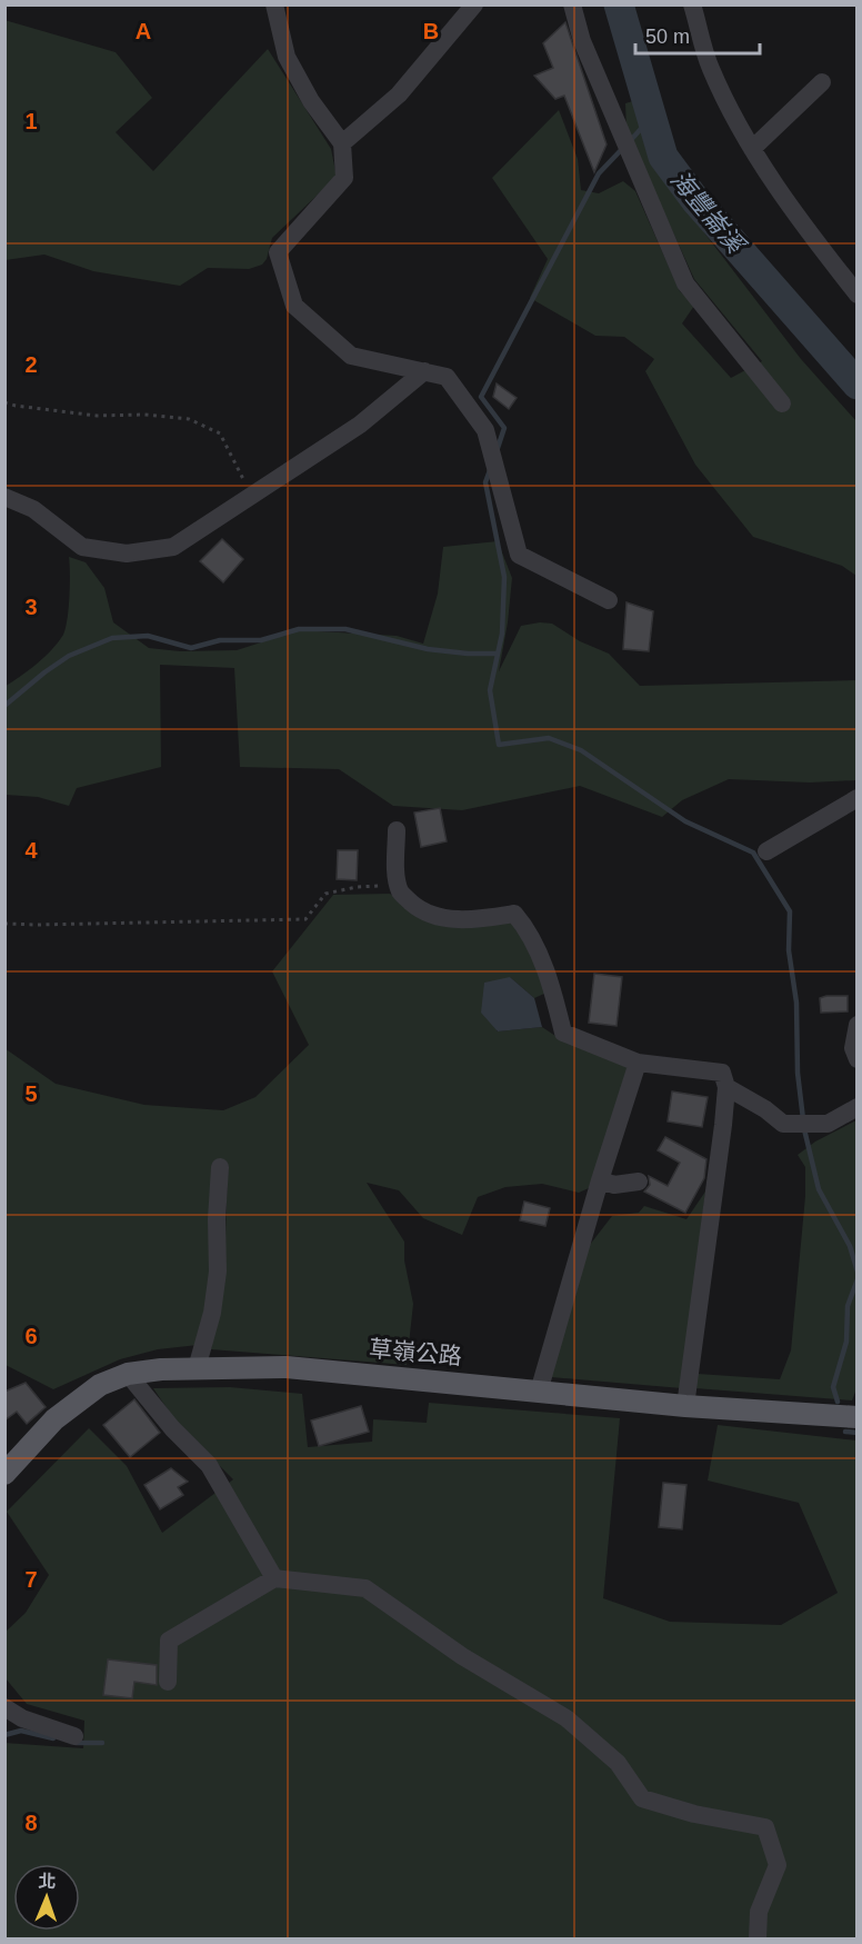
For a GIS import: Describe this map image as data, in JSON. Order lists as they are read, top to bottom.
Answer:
{
  "streets": {
    "main road": ["草嶺公路"]
  },
  "water": ["海豐崙溪"],
  "scale_bar": "50 m",
  "north": "top",
  "grid": {
    "columns": ["A", "B"],
    "rows": [
      "1",
      "2",
      "3",
      "4",
      "5",
      "6",
      "7",
      "8"
    ]
  }
}
